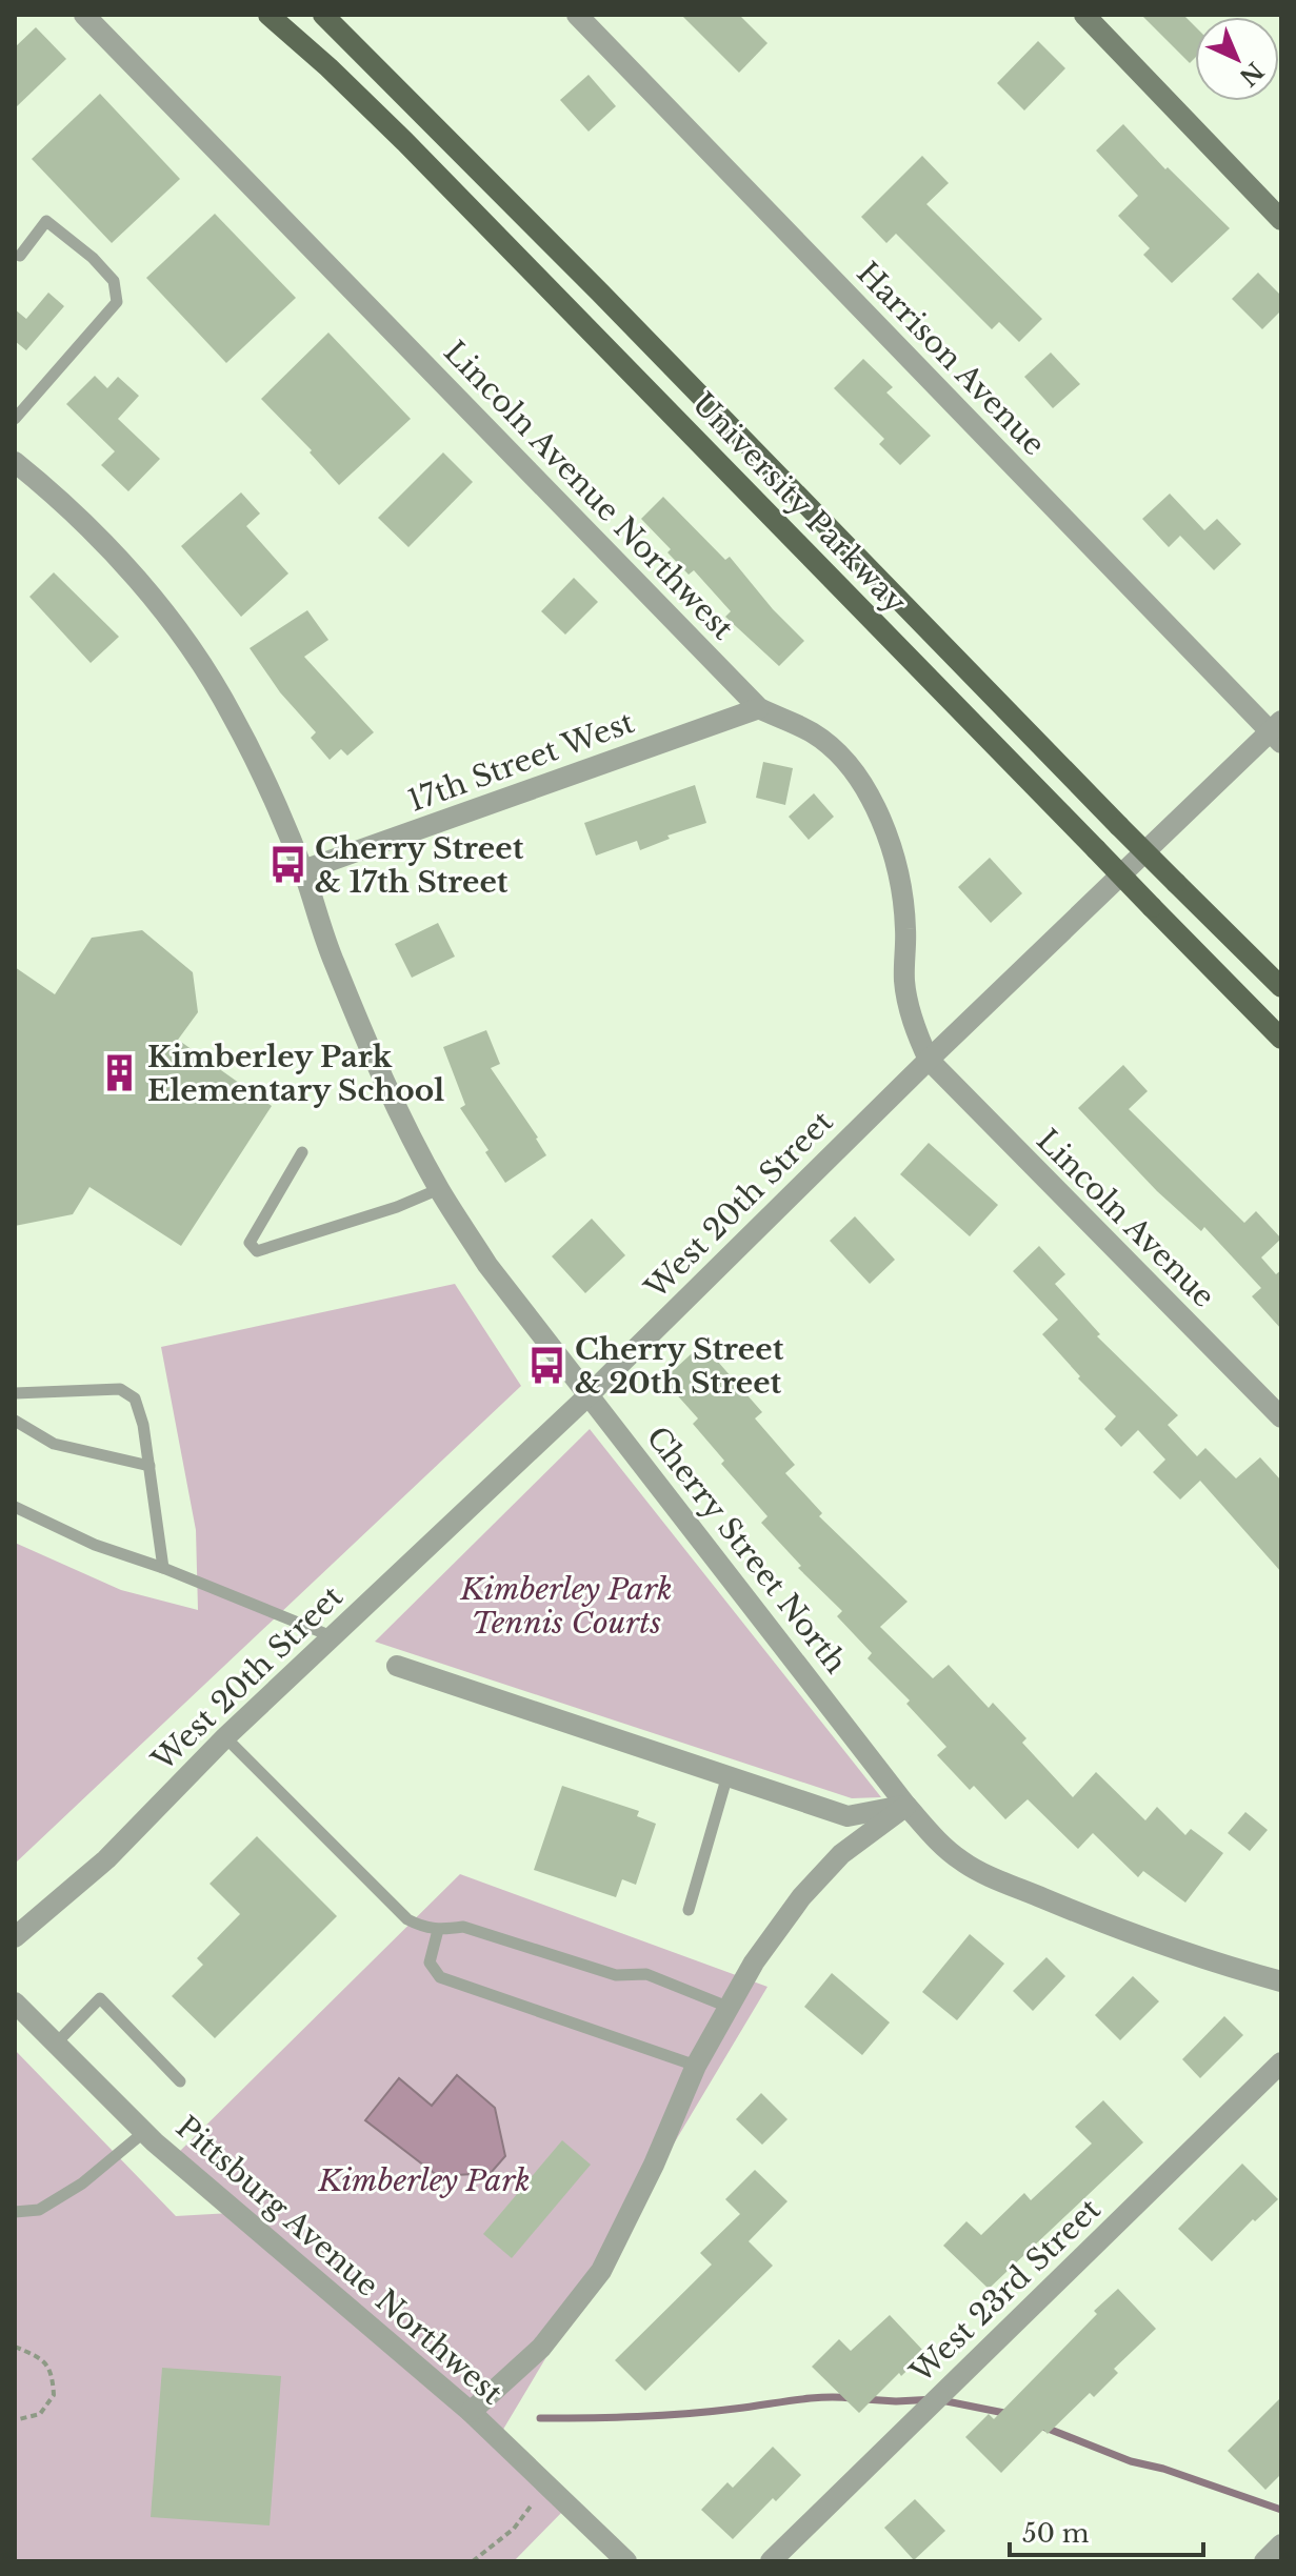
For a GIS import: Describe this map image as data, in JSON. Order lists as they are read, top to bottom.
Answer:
{
  "streets": {
    "main road": ["University Parkway"],
    "street": [
      "Harrison Avenue",
      "Lincoln Avenue Northwest",
      "17th Street West",
      "West 20th Street",
      "Lincoln Avenue",
      "Cherry Street North",
      "Pittsburg Avenue Northwest",
      "West 23rd Street"
    ]
  },
  "crossings": [
    ["Harrison Avenue", "West 20th Street"],
    ["Lincoln Avenue Northwest", "17th Street West"],
    ["Lincoln Avenue Northwest", "West 20th Street"],
    ["Lincoln Avenue Northwest", "Lincoln Avenue"],
    ["17th Street West", "Cherry Street North"],
    ["West 20th Street", "Lincoln Avenue"],
    ["West 20th Street", "Cherry Street North"]
  ],
  "parks": ["Kimberley Park Tennis Courts", "Kimberley Park"],
  "places": {
    "bus stop": ["Cherry Street & 17th Street", "Cherry Street & 20th Street"],
    "building": ["Kimberley Park Elementary School"]
  },
  "scale_bar": "50 m",
  "north": "bottom right"
}
